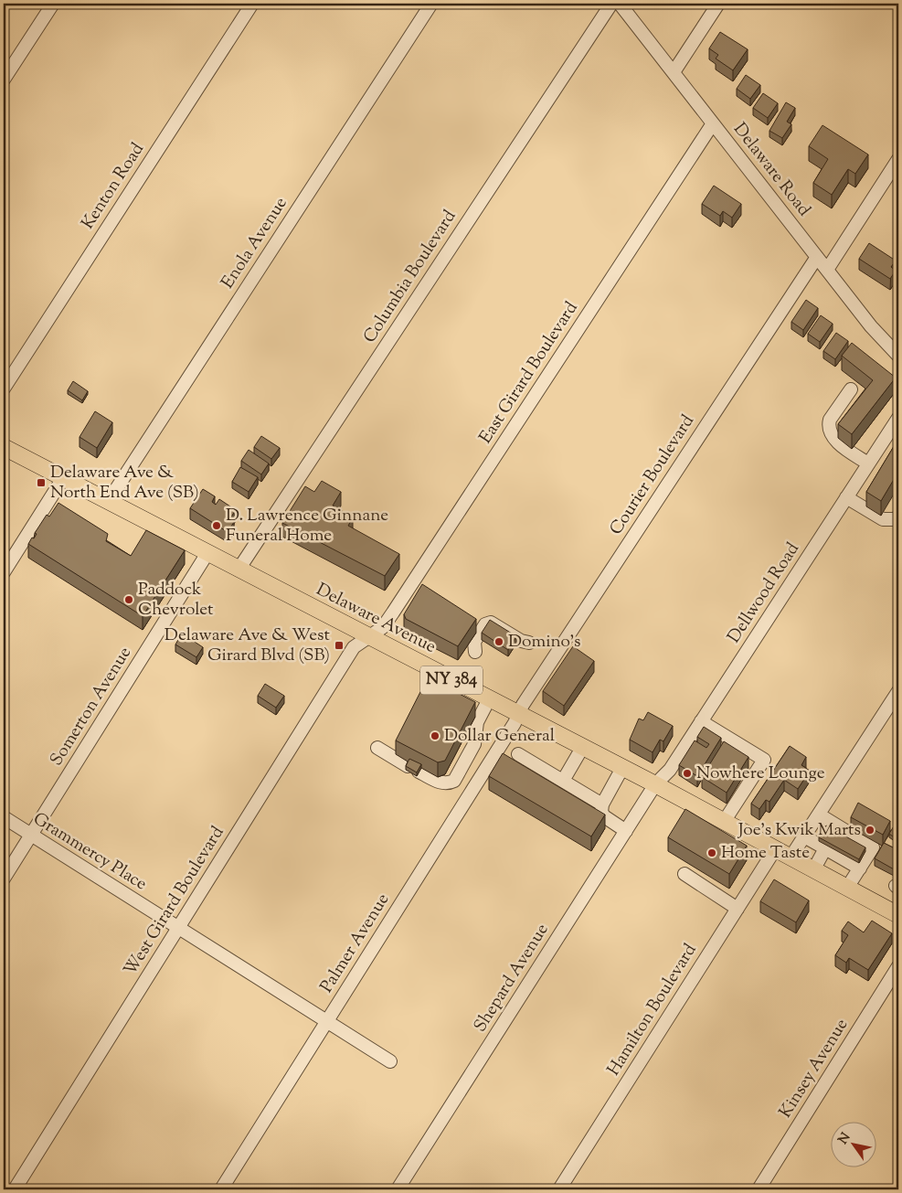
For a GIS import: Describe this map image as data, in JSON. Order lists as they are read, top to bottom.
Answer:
{
  "streets": {
    "main road": ["Delaware Avenue", "NY 384"],
    "street": [
      "Delaware Road",
      "Kenton Road",
      "Enola Avenue",
      "Columbia Boulevard",
      "East Girard Boulevard",
      "Courier Boulevard",
      "Dellwood Road",
      "Somerton Avenue",
      "Grammercy Place",
      "West Girard Boulevard",
      "Palmer Avenue",
      "Shepard Avenue",
      "Hamilton Boulevard",
      "Kinsey Avenue"
    ]
  },
  "crossings": [
    ["Delaware Road", "East Girard Boulevard"],
    ["Delaware Road", "Courier Boulevard"],
    ["Enola Avenue", "Delaware Avenue"],
    ["Columbia Boulevard", "Delaware Avenue"],
    ["East Girard Boulevard", "Delaware Avenue"],
    ["East Girard Boulevard", "West Girard Boulevard"],
    ["Courier Boulevard", "Delaware Avenue"],
    ["Courier Boulevard", "Palmer Avenue"],
    ["Dellwood Road", "Delaware Avenue"],
    ["Dellwood Road", "Shepard Avenue"],
    ["Delaware Avenue", "Somerton Avenue"],
    ["Delaware Avenue", "West Girard Boulevard"],
    ["Delaware Avenue", "Palmer Avenue"],
    ["Delaware Avenue", "Shepard Avenue"],
    ["Delaware Avenue", "Hamilton Boulevard"],
    ["Somerton Avenue", "Grammercy Place"],
    ["Grammercy Place", "West Girard Boulevard"],
    ["Grammercy Place", "Palmer Avenue"]
  ],
  "places": {
    "transit": ["Delaware Ave & North End Ave (SB)", "Delaware Ave & West Girard Blvd (SB)"],
    "other": [
      "D. Lawrence Ginnane Funeral Home",
      "Paddock Chevrolet",
      "Domino's",
      "Dollar General",
      "Nowhere Lounge",
      "Joe's Kwik Marts",
      "Home Taste"
    ]
  },
  "north": "top left"
}
